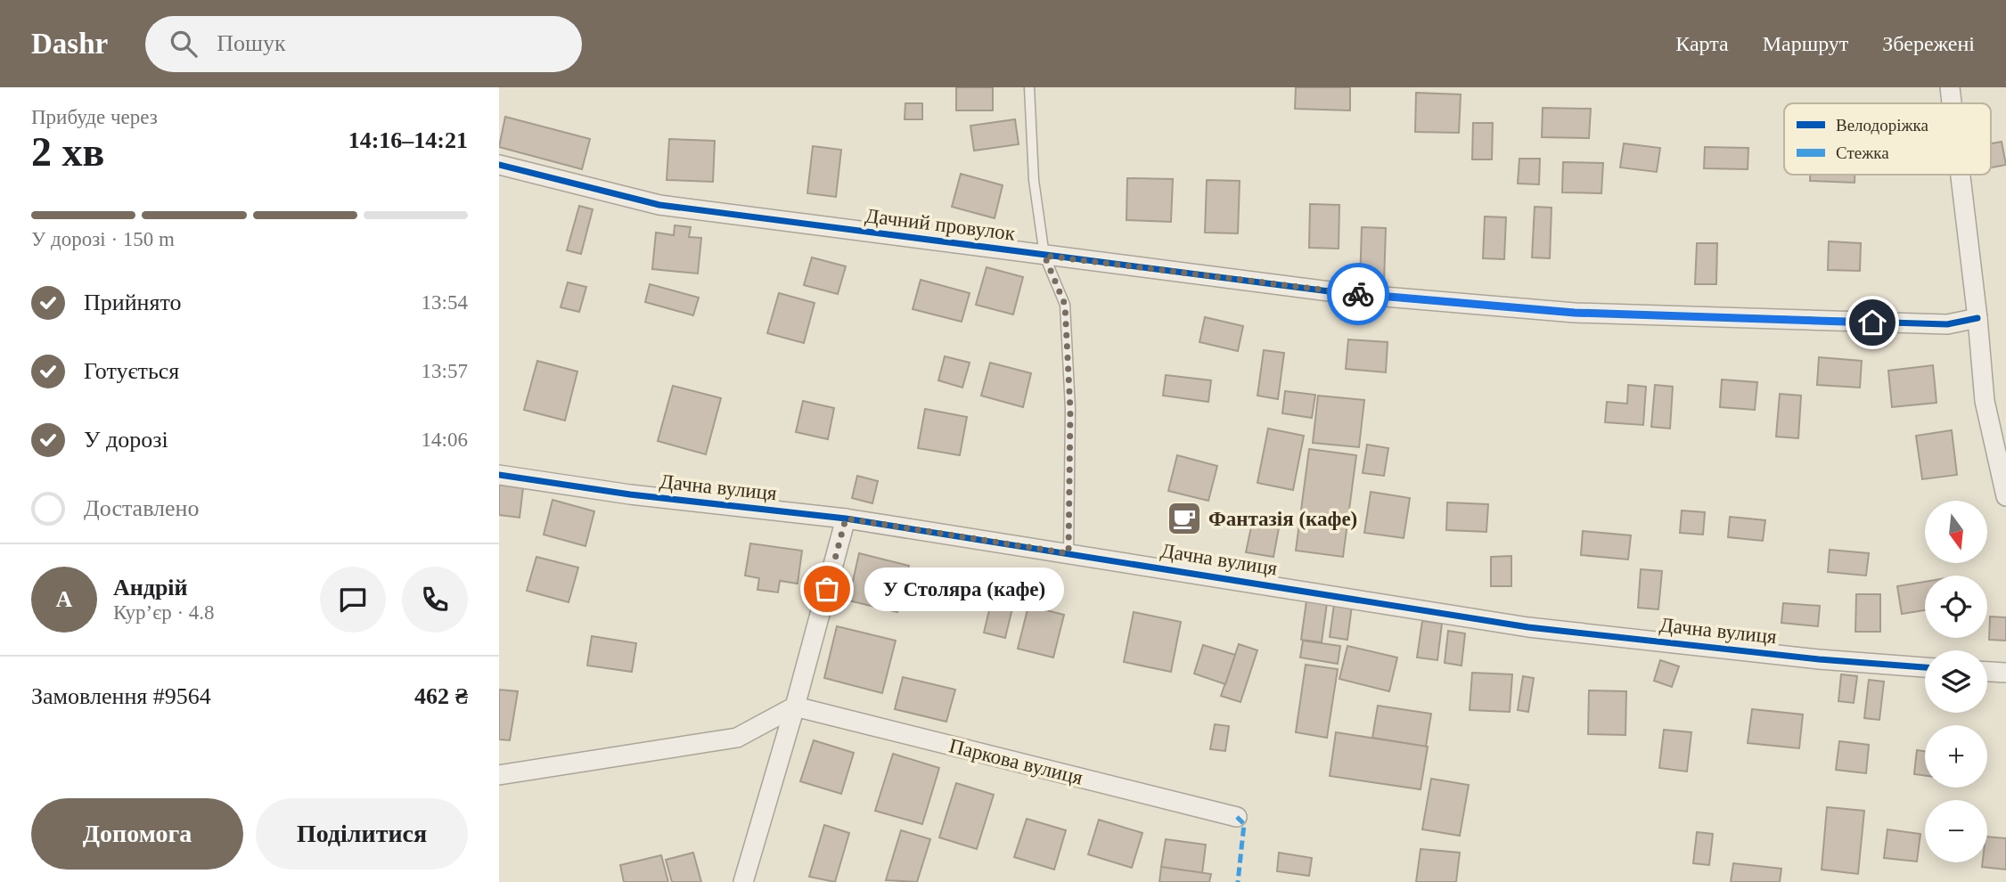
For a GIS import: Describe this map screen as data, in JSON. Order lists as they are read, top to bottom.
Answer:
{
  "streets": {
    "street": ["Дачний провулок", "Дачна вулиця", "Паркова вулиця"]
  },
  "places": {
    "cafe": ["Фантазія (кафе)"],
    "other": ["У Столяра (кафе)"]
  },
  "legend": ["Велодоріжка", "Стежка"],
  "north": "bottom",
  "page": {
    "header": "Dashr",
    "search": "Пошук",
    "nav": ["Карта", "Маршрут", "Збережені"],
    "heading": ["2 хв", "Прибуде через", "14:16–14:21"],
    "panel": [
      "Андрій",
      "Кур’єр · 4.8",
      "Замовлення #9564",
      "462 ₴"
    ],
    "bar": "У дорозі · 150 m",
    "list": [
      ["Прийнято", "13:54"],
      ["Готується", "13:57"],
      ["У дорозі", "14:06"],
      "Доставлено"
    ],
    "map_buttons": ["+", "−"],
    "round": "А",
    "bubble": "У Столяра (кафе)",
    "buttons": ["Допомога", "Поділитися"]
  }
}
